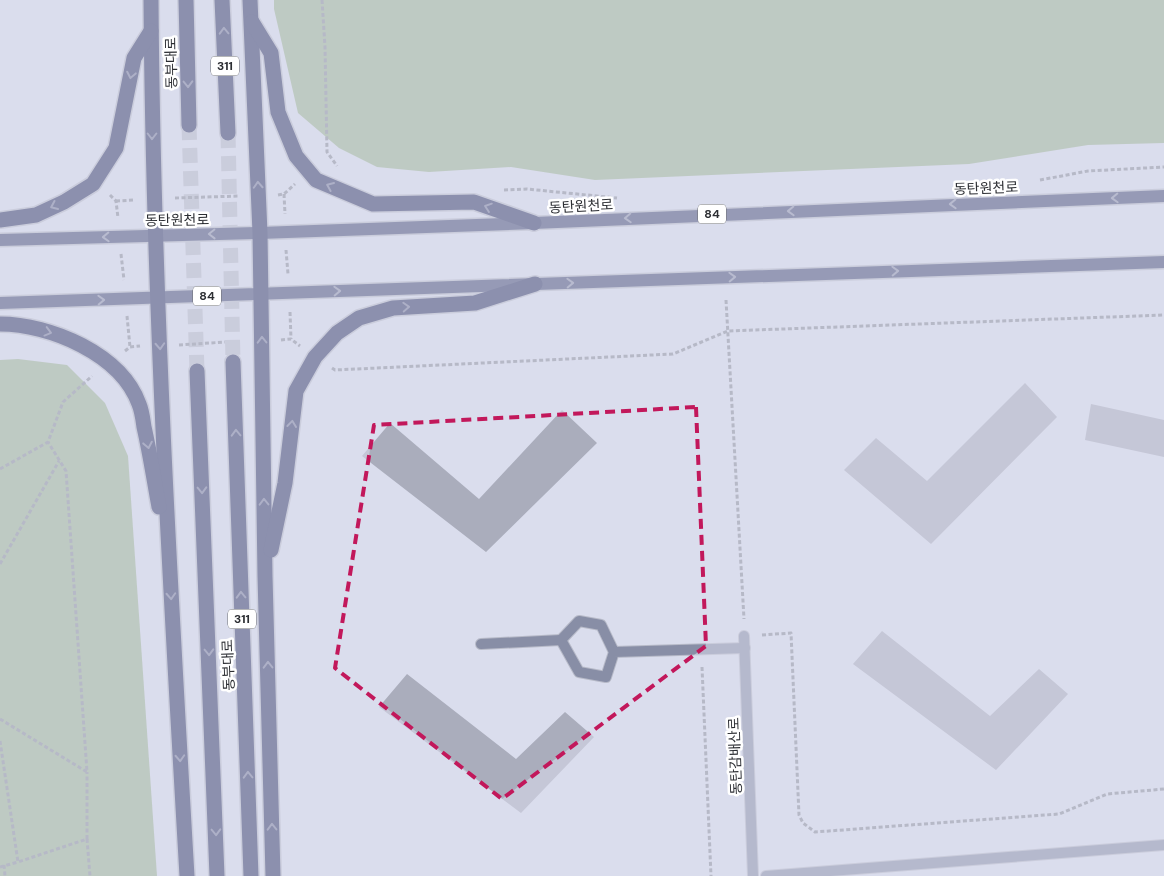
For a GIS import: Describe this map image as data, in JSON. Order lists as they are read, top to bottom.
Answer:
{
  "streets": {
    "highway": ["동부대로", "311"],
    "main road": ["동탄원천로", "84"],
    "street": ["동탄감배산로"]
  }
}
